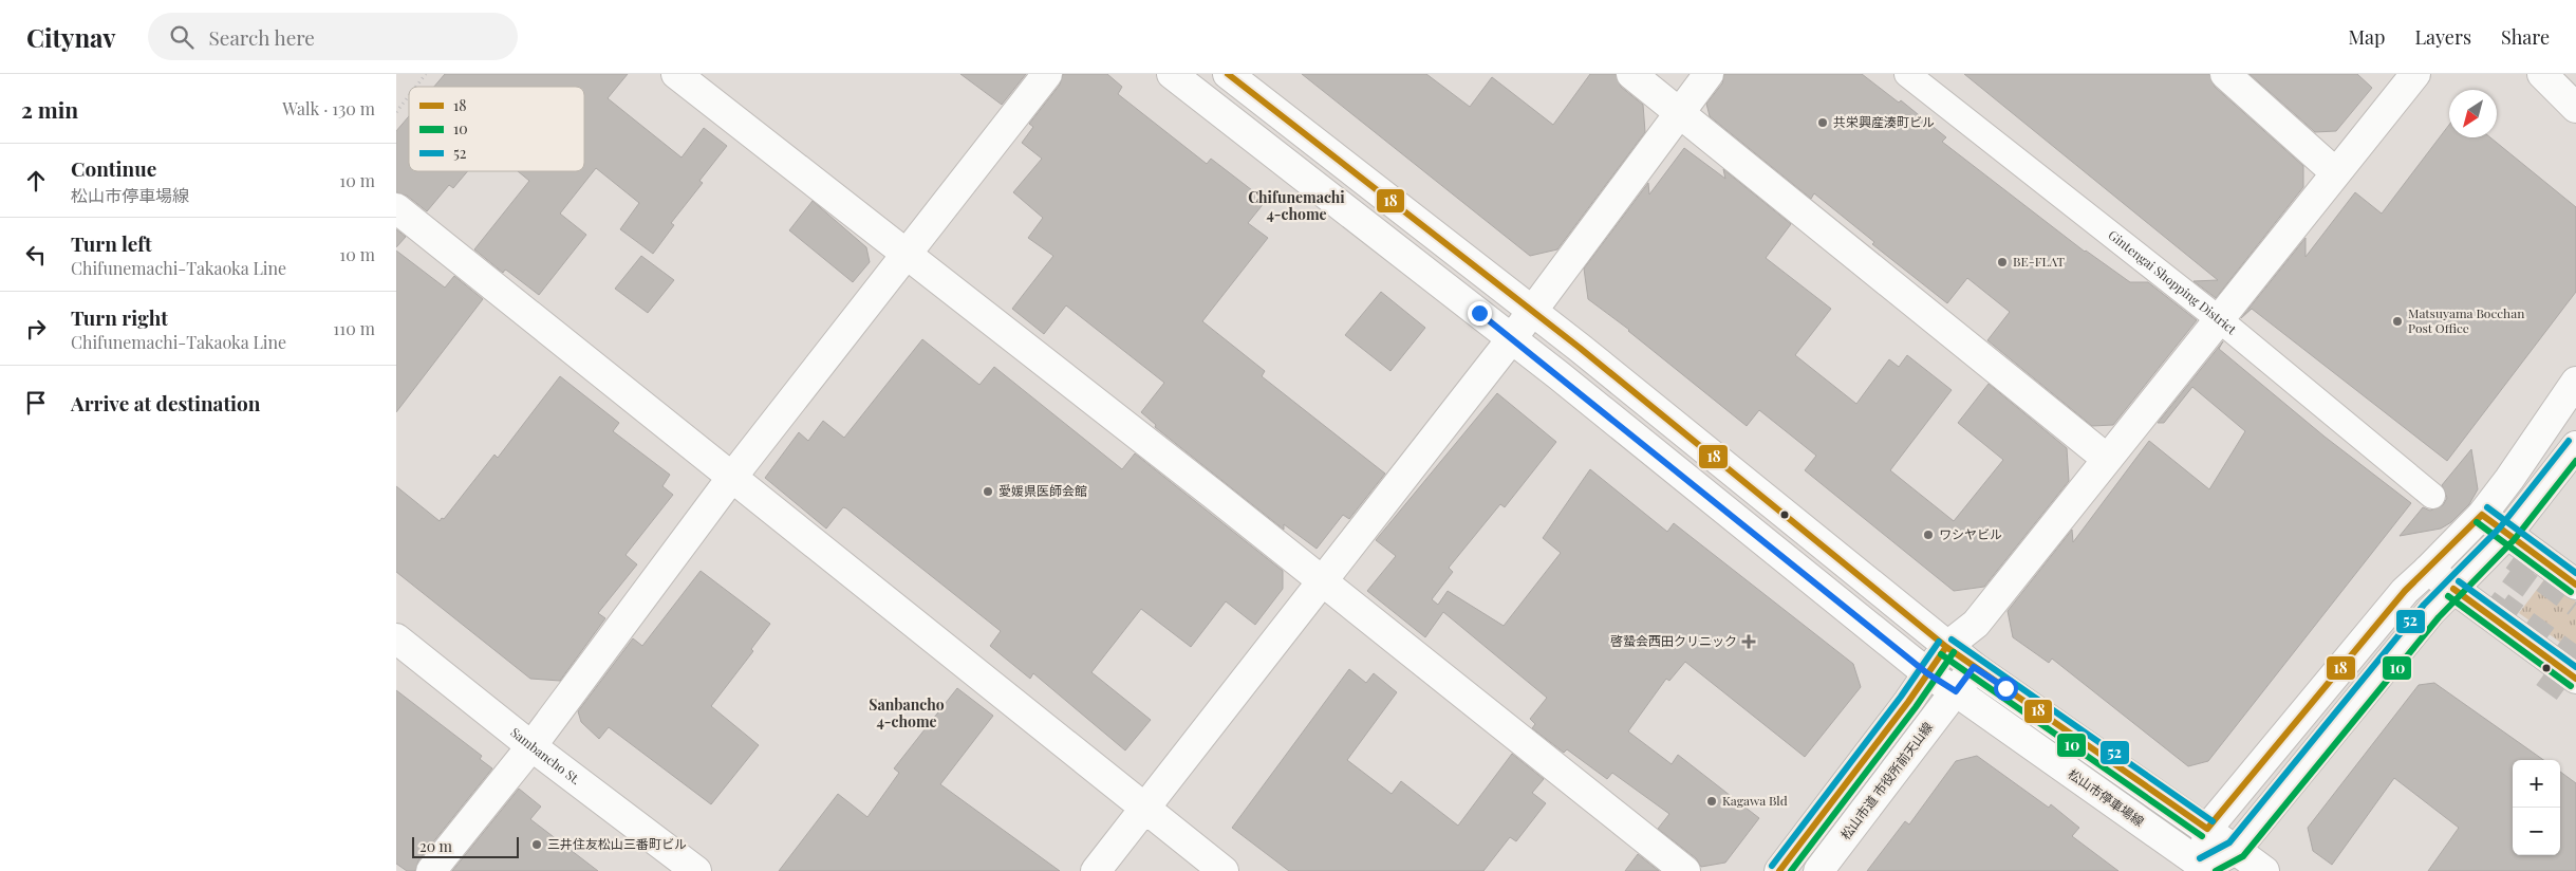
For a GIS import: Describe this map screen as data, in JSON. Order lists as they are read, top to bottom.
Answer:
{
  "streets": {
    "street": [
      "Gintengai Shopping District",
      "Sambancho St.",
      "松山市道 市役所前天山線",
      "松山市停車場線"
    ]
  },
  "crossings": [
    ["松山市道 市役所前天山線", "松山市停車場線"]
  ],
  "districts": ["Chifunemachi 4-chome", "Sanbancho 4-chome"],
  "places": {
    "other": [
      "共栄興産湊町ビル",
      "BE-FLAT",
      "Matsuyama Bocchan Post Office",
      "愛媛県医師会館",
      "ワシヤビル",
      "Kagawa Bld",
      "三井住友松山三番町ビル"
    ],
    "health": ["啓蟄会西田クリニック"]
  },
  "lines": ["transit line 18", "transit line 52", "transit line 10"],
  "legend": ["18", "10", "52"],
  "scale_bar": "20 m",
  "north": "bottom left",
  "page": {
    "header": "Citynav",
    "search": "Search here",
    "nav": ["Map", "Layers", "Share"],
    "heading": ["2 min", "Walk · 130 m"],
    "list": [
      ["Continue", "松山市停車場線", "10 m"],
      ["Turn left", "Chifunemachi-Takaoka Line", "10 m"],
      ["Turn right", "Chifunemachi-Takaoka Line", "110 m"],
      "Arrive at destination"
    ],
    "map_buttons": ["+", "−"],
    "scale": "20 m"
  }
}
